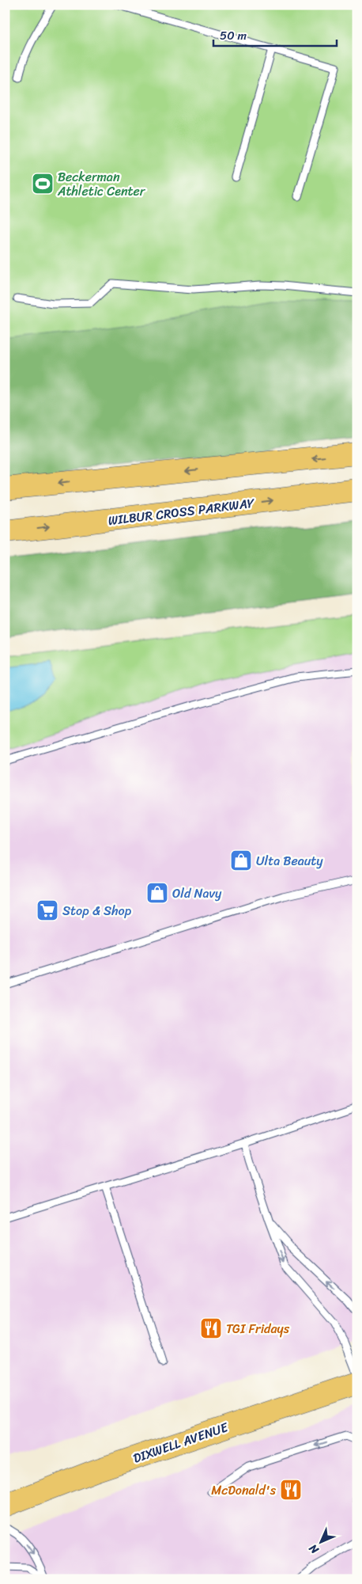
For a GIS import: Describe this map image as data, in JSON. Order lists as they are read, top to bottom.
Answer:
{
  "streets": {
    "main road": ["WILBUR CROSS PARKWAY", "DIXWELL AVENUE"]
  },
  "places": {
    "sports": ["Beckerman Athletic Center"],
    "shop": ["Ulta Beauty", "Old Navy"],
    "supermarket": ["Stop & Shop"],
    "restaurant": ["TGI Fridays", "McDonald's"]
  },
  "scale_bar": "50 m",
  "north": "bottom left"
}
